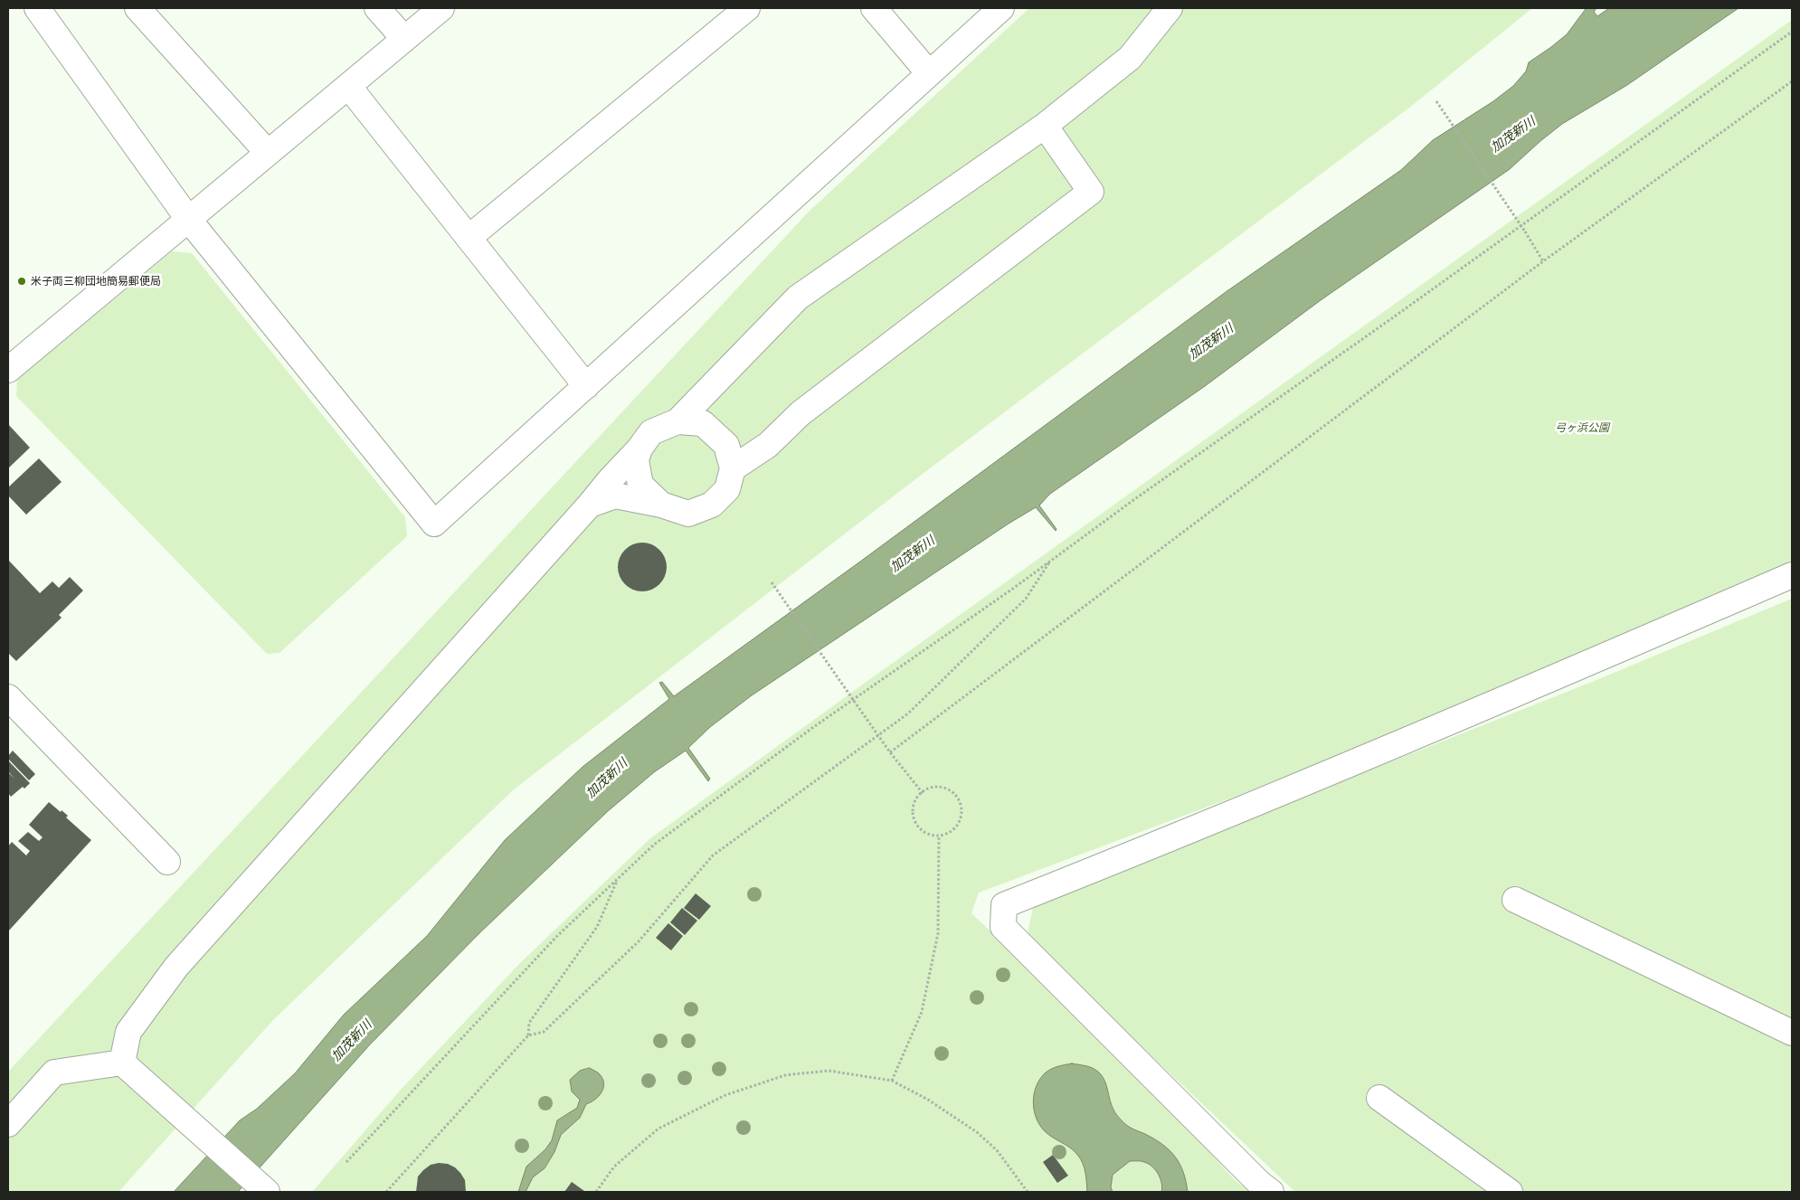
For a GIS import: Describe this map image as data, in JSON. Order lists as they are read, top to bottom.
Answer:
{
  "water": ["加茂新川"],
  "parks": ["弓ヶ浜公園"],
  "places": ["米子両三柳団地簡易郵便局"]
}
